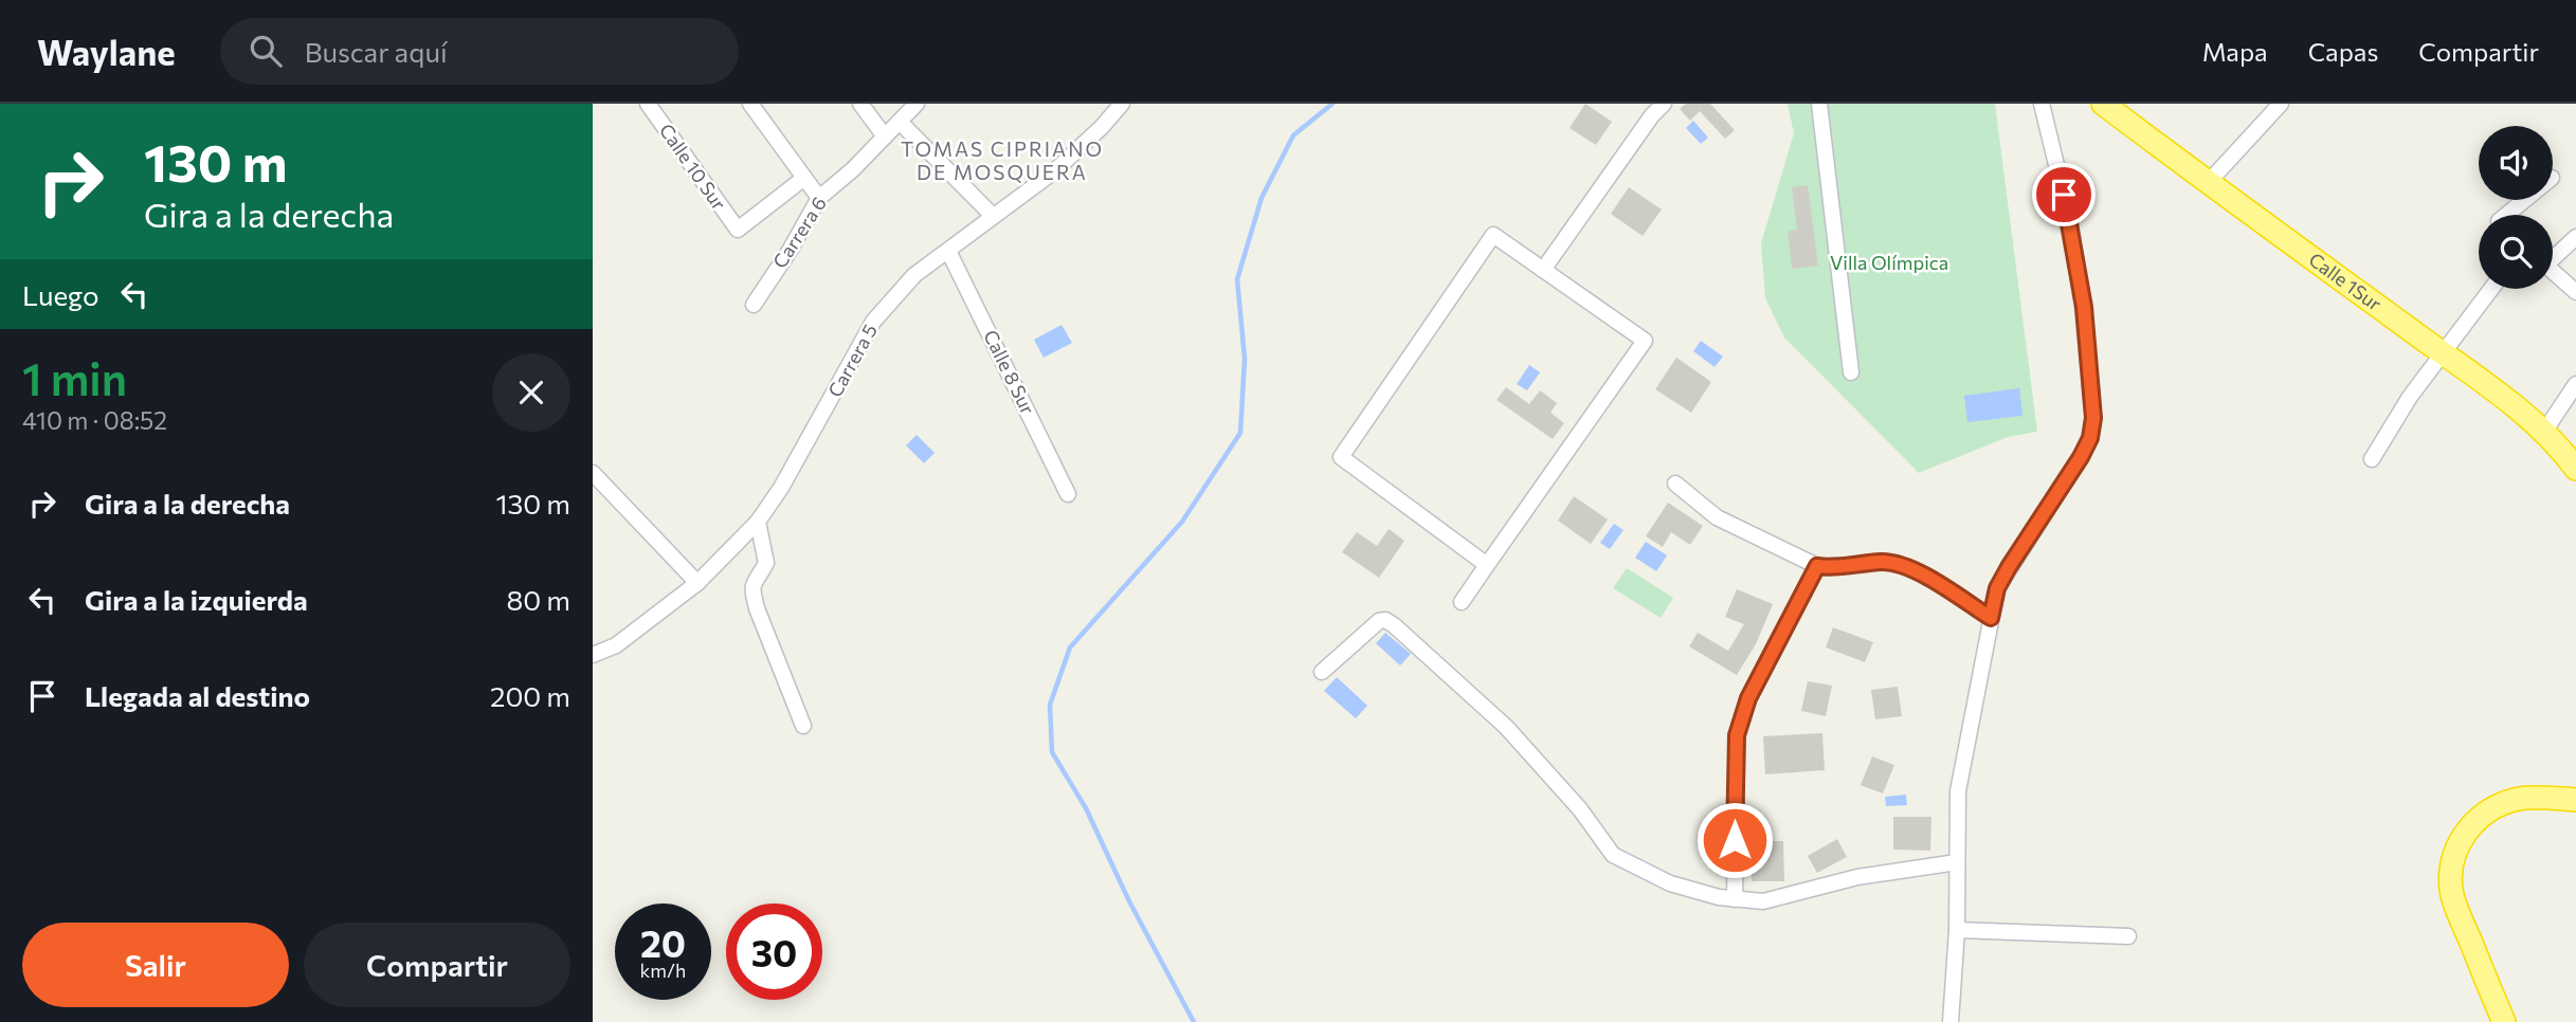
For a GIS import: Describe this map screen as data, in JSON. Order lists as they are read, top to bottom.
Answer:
{
  "streets": {
    "highway": ["Calle 1Sur"],
    "street": [
      "Calle 10 Sur",
      "Carrera 6",
      "Carrera 5",
      "Calle 8 Sur"
    ]
  },
  "crossings": [
    ["Carrera 5", "Calle 8 Sur"]
  ],
  "districts": ["TOMAS CIPRIANO DE MOSQUERA"],
  "parks": ["Villa Olímpica"],
  "page": {
    "header": "Waylane",
    "search": "Buscar aquí",
    "nav": ["Mapa", "Capas", "Compartir"],
    "turn": ["130 m", "Gira a la derecha"],
    "then": "Luego",
    "heading": ["1 min", "410 m · 08:52"],
    "list": [
      {
        "name": "Gira a la derecha",
        "value": "130 m"
      },
      {
        "name": "Gira a la izquierda",
        "value": "80 m"
      },
      {
        "name": "Llegada al destino",
        "value": "200 m"
      }
    ],
    "speed": "20 km/h",
    "limit": "30",
    "buttons": ["Salir", "Compartir"]
  }
}
